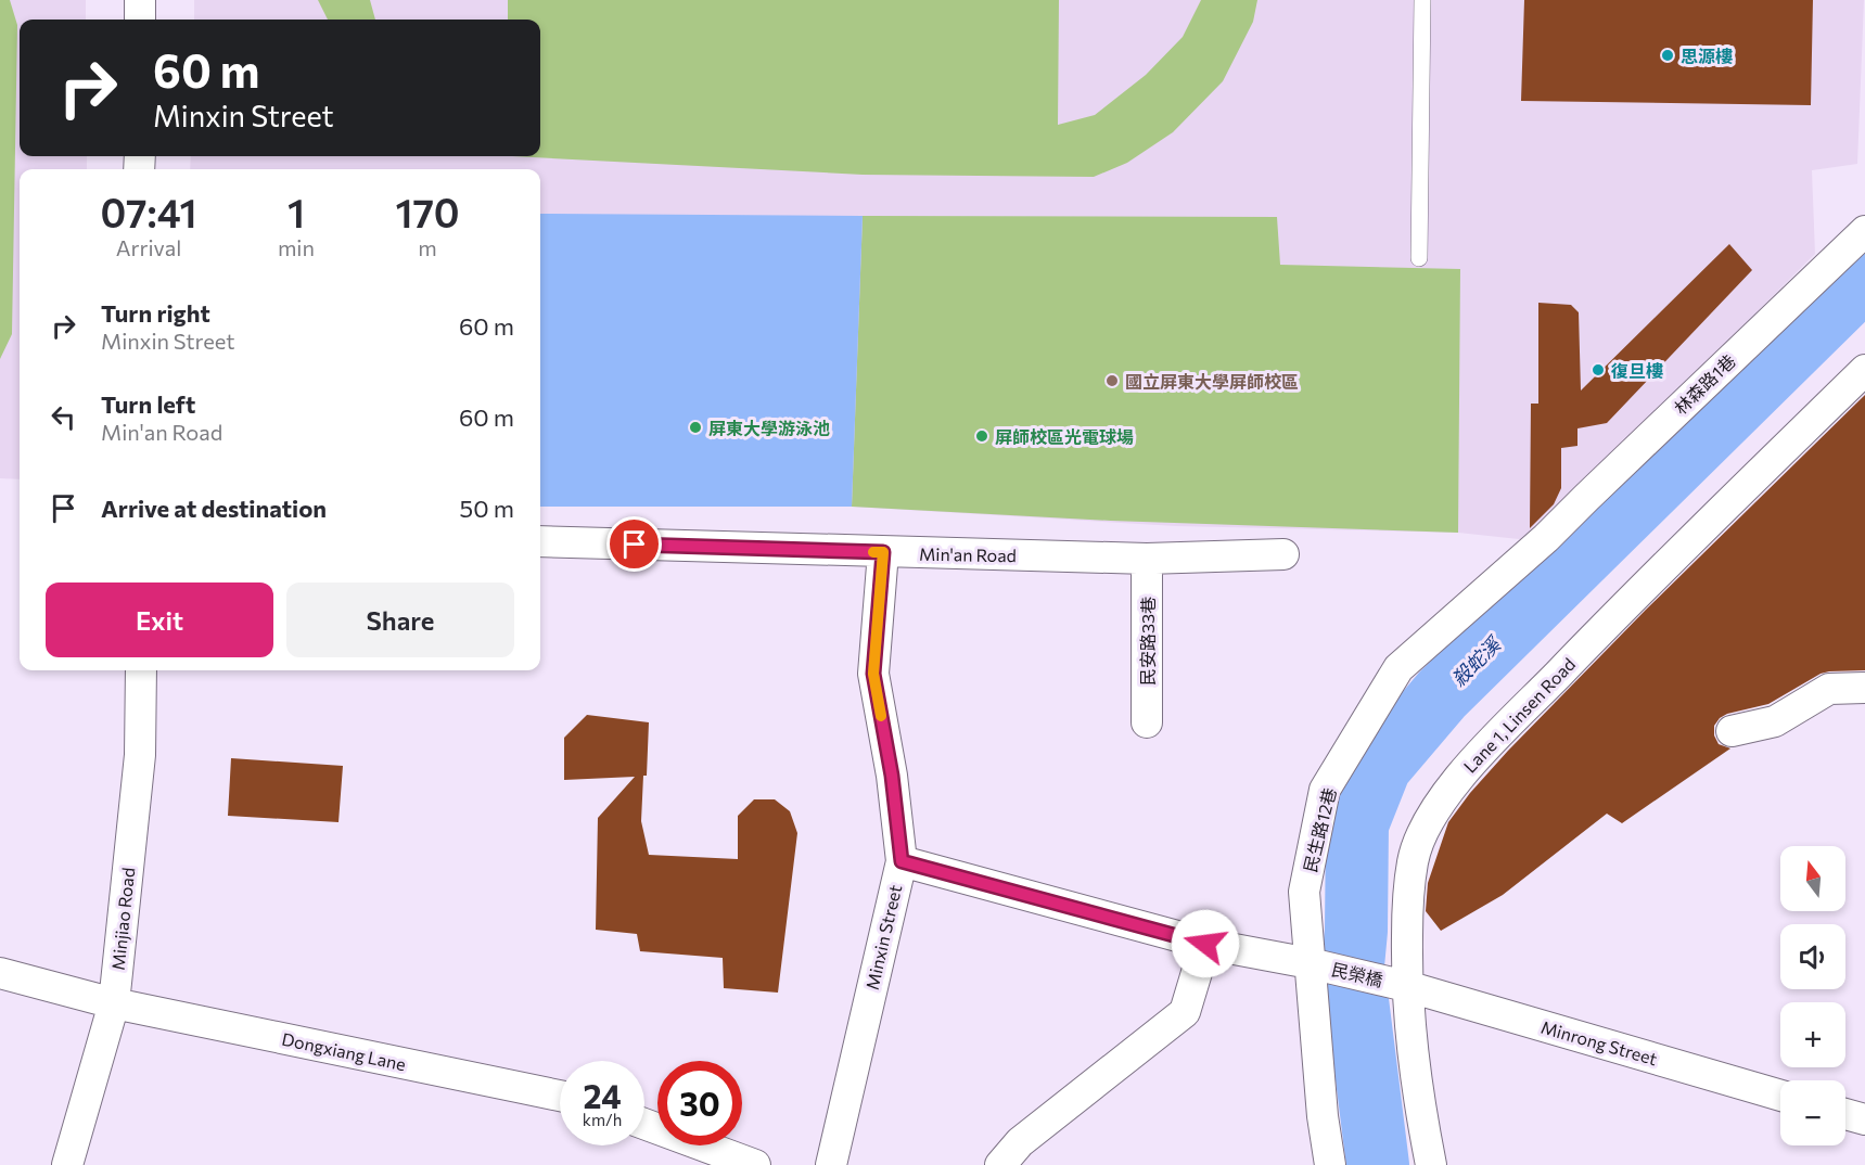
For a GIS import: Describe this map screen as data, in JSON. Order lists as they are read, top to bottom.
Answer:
{
  "streets": {
    "street": [
      "林森路1巷",
      "Min'an Road",
      "民安路33巷",
      "Lane 1, Linsen Road",
      "民生路12巷",
      "Minjiao Road",
      "Minxin Street",
      "民榮橋",
      "Minrong Street",
      "Dongxiang Lane"
    ]
  },
  "crossings": [
    ["林森路1巷", "民生路12巷"],
    ["Min'an Road", "民安路33巷"],
    ["Min'an Road", "Minxin Street"],
    ["Lane 1, Linsen Road", "民榮橋"],
    ["Lane 1, Linsen Road", "Minrong Street"],
    ["民生路12巷", "民榮橋"],
    ["Minjiao Road", "Dongxiang Lane"],
    ["民榮橋", "Minrong Street"]
  ],
  "water": ["殺蛇溪"],
  "places": [
    "思源樓",
    "復旦樓",
    "國立屏東大學屏師校區",
    "屏東大學游泳池",
    "屏師校區光電球場"
  ],
  "north": "top",
  "page": {
    "turn": ["60 m", "Minxin Street"],
    "eta": [
      "07:41",
      "Arrival",
      "1",
      "min",
      "170",
      "m"
    ],
    "list": [
      {
        "name": "Turn right",
        "note": "Minxin Street",
        "value": "60 m"
      },
      {
        "name": "Turn left",
        "note": "Min'an Road",
        "value": "60 m"
      },
      {
        "name": "Arrive at destination",
        "value": "50 m"
      }
    ],
    "buttons": ["Exit", "Share"],
    "map_buttons": ["+", "−"],
    "speed": "24 km/h",
    "limit": "30"
  }
}
